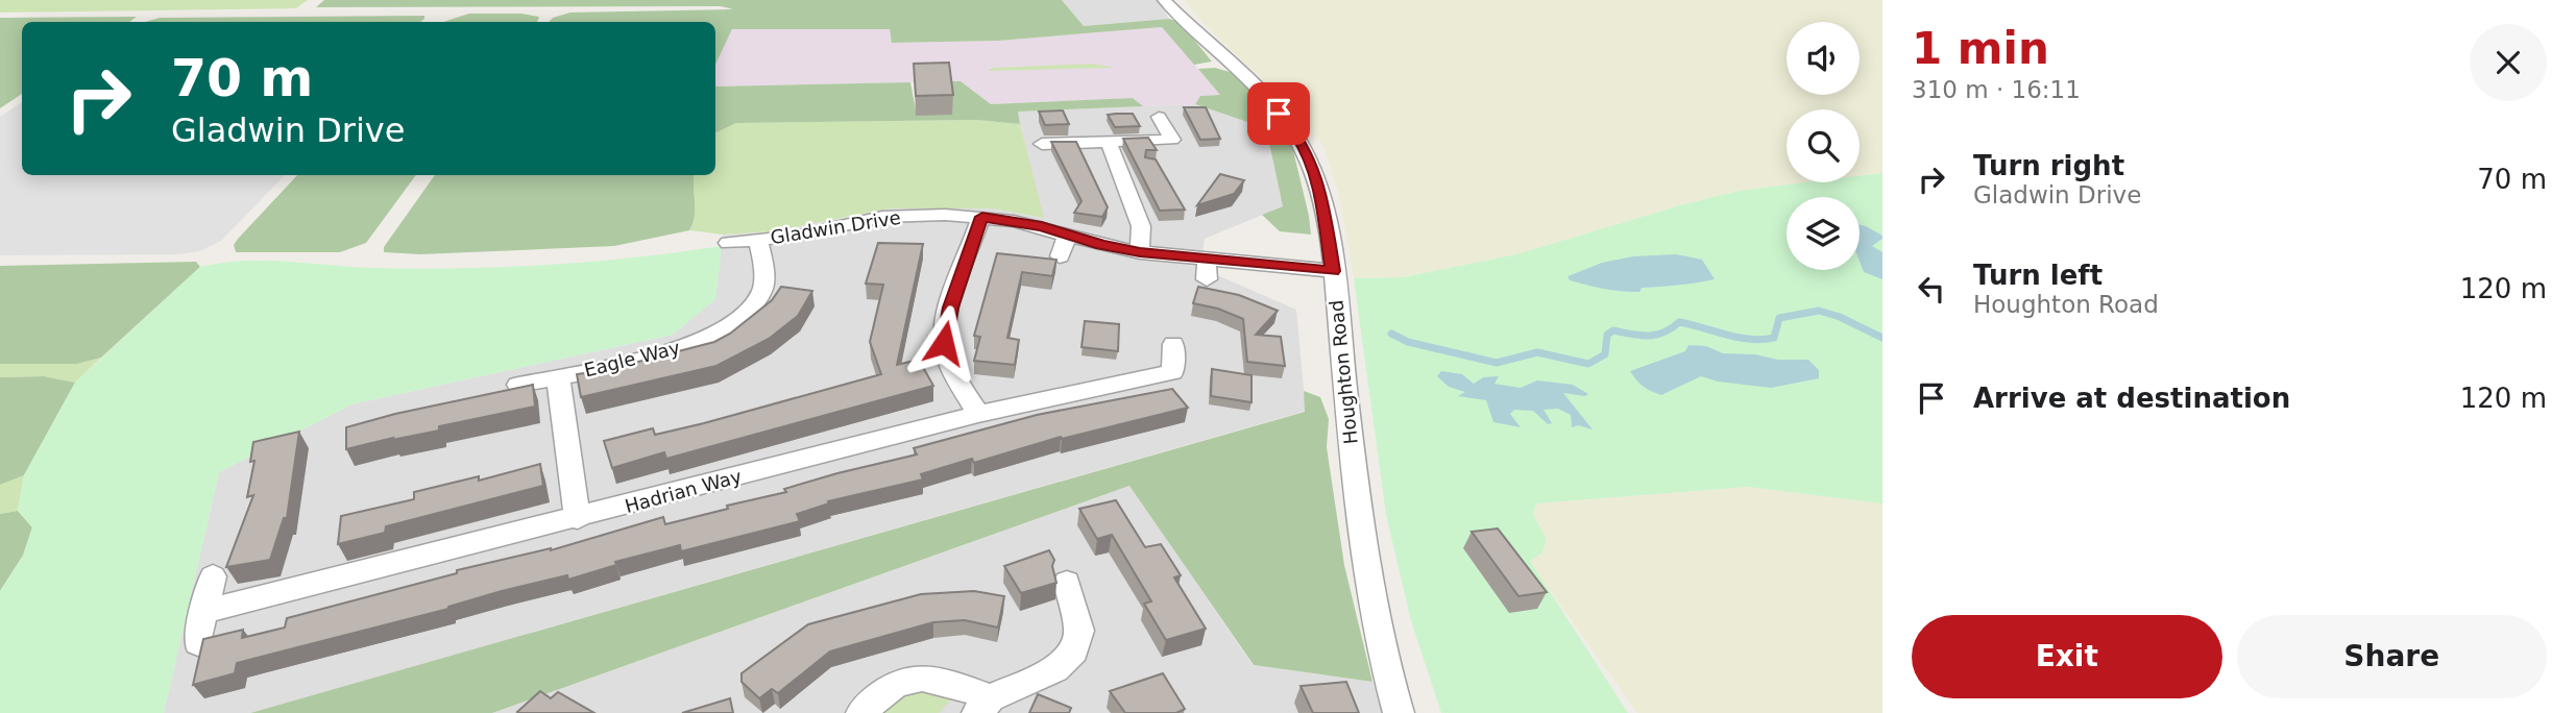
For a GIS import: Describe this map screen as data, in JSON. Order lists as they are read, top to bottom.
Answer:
{
  "streets": {
    "street": [
      "Gladwin Drive",
      "Eagle Way",
      "Houghton Road",
      "Hadrian Way"
    ]
  },
  "crossings": [
    ["Gladwin Drive", "Eagle Way"],
    ["Gladwin Drive", "Houghton Road"]
  ],
  "page": {
    "heading": ["1 min", "310 m · 16:11"],
    "turn": ["70 m", "Gladwin Drive"],
    "list": [
      {
        "name": "Turn right",
        "note": "Gladwin Drive",
        "value": "70 m"
      },
      {
        "name": "Turn left",
        "note": "Houghton Road",
        "value": "120 m"
      },
      {
        "name": "Arrive at destination",
        "value": "120 m"
      }
    ],
    "buttons": ["Exit", "Share"]
  }
}
